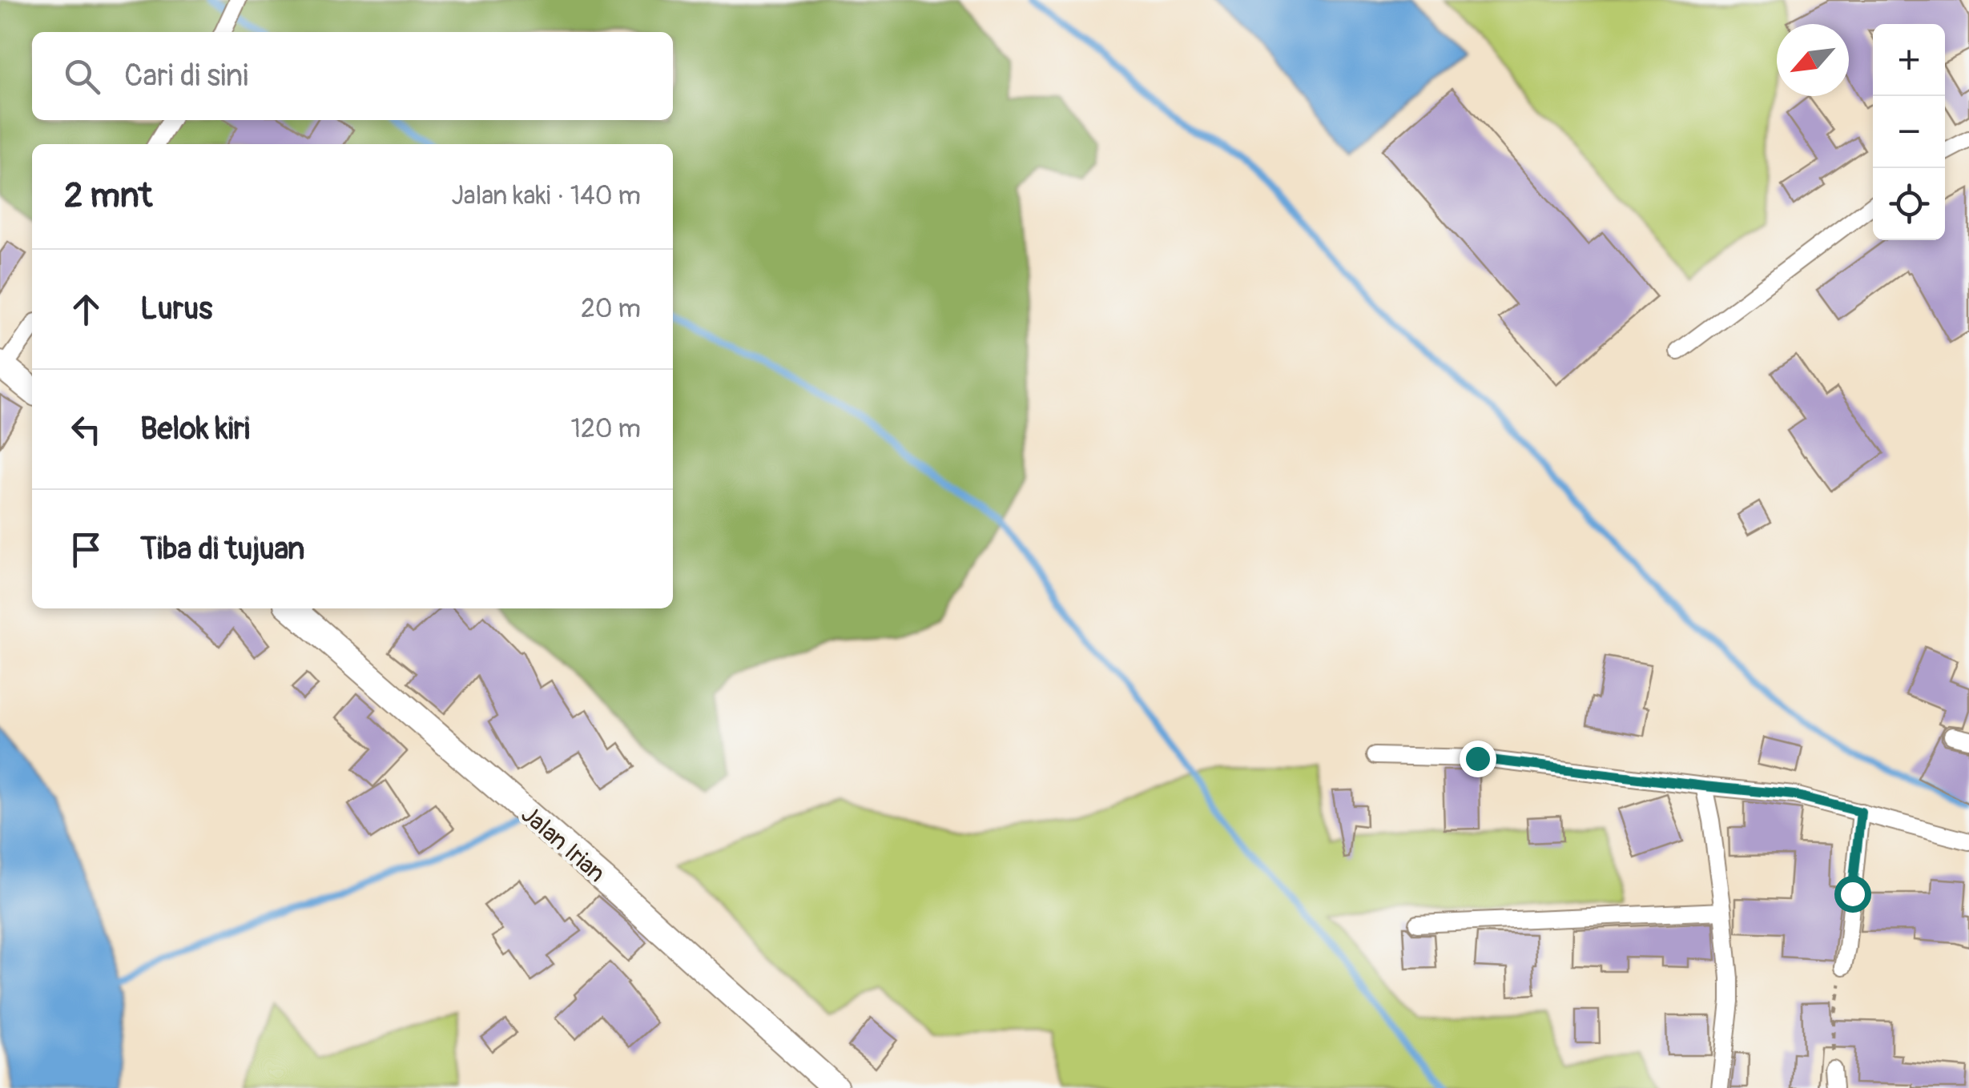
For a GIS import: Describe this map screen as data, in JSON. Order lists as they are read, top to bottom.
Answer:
{
  "streets": {
    "main road": ["Jalan Irian"]
  },
  "north": "bottom left",
  "page": {
    "map_buttons": ["+", "−"],
    "search": "Cari di sini",
    "heading": ["2 mnt", "Jalan kaki · 140 m"],
    "list": [
      ["Lurus", "20 m"],
      ["Belok kiri", "120 m"],
      "Tiba di tujuan"
    ]
  }
}
